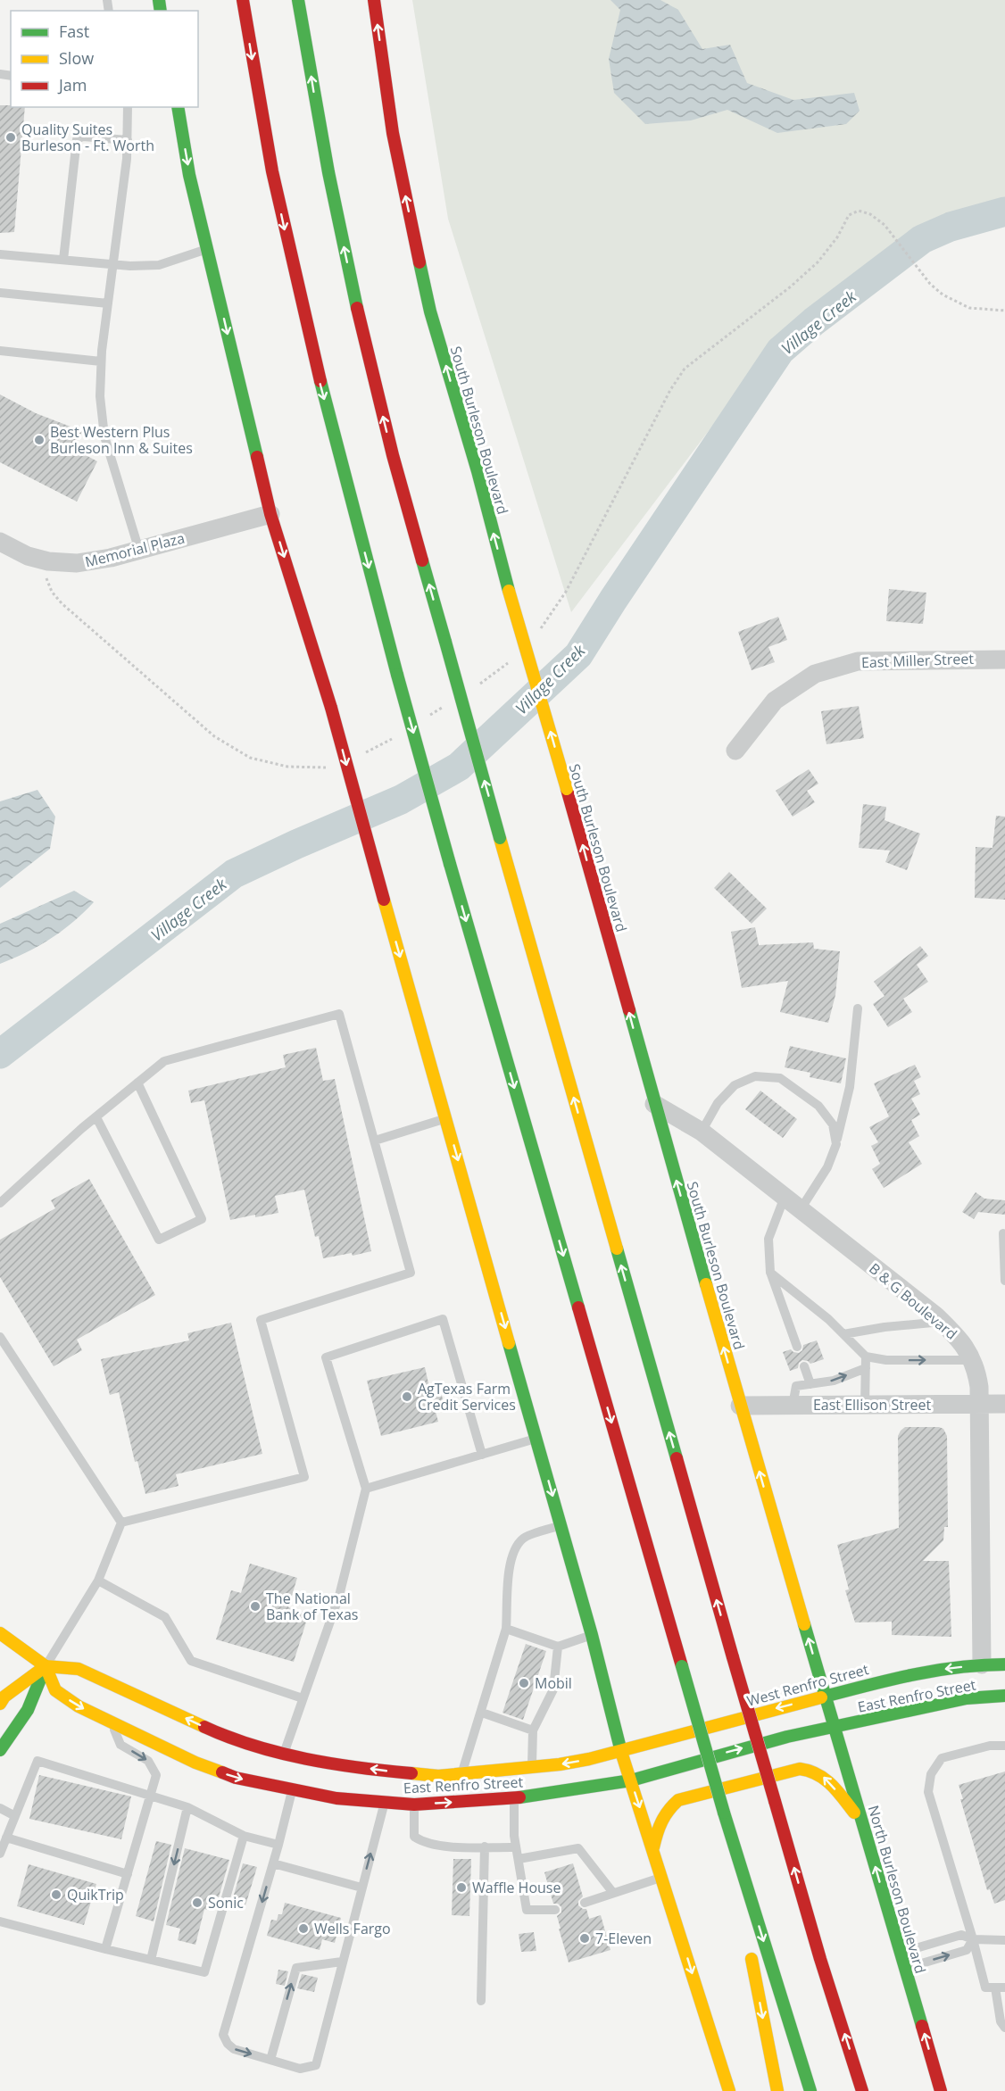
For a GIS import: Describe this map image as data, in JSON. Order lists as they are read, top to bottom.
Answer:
{
  "streets": {
    "main road": [
      "South Burleson Boulevard",
      "West Renfro Street",
      "East Renfro Street",
      "North Burleson Boulevard"
    ],
    "street": [
      "Memorial Plaza",
      "East Miller Street",
      "B & G Boulevard",
      "East Ellison Street"
    ]
  },
  "crossings": [
    ["South Burleson Boulevard", "B & G Boulevard"],
    ["South Burleson Boulevard", "East Ellison Street"],
    ["South Burleson Boulevard", "West Renfro Street"],
    ["South Burleson Boulevard", "North Burleson Boulevard"],
    ["B & G Boulevard", "East Ellison Street"],
    ["B & G Boulevard", "West Renfro Street"],
    ["West Renfro Street", "East Renfro Street"],
    ["West Renfro Street", "North Burleson Boulevard"],
    ["East Renfro Street", "North Burleson Boulevard"]
  ],
  "water": ["Village Creek"],
  "places": [
    "Quality Suites Burleson - Ft. Worth",
    "Best Western Plus Burleson Inn & Suites",
    "AgTexas Farm Credit Services",
    "The National Bank of Texas",
    "Mobil",
    "Waffle House",
    "QuikTrip",
    "Sonic",
    "Wells Fargo",
    "7-Eleven"
  ],
  "legend": ["Fast", "Slow", "Jam"]
}
